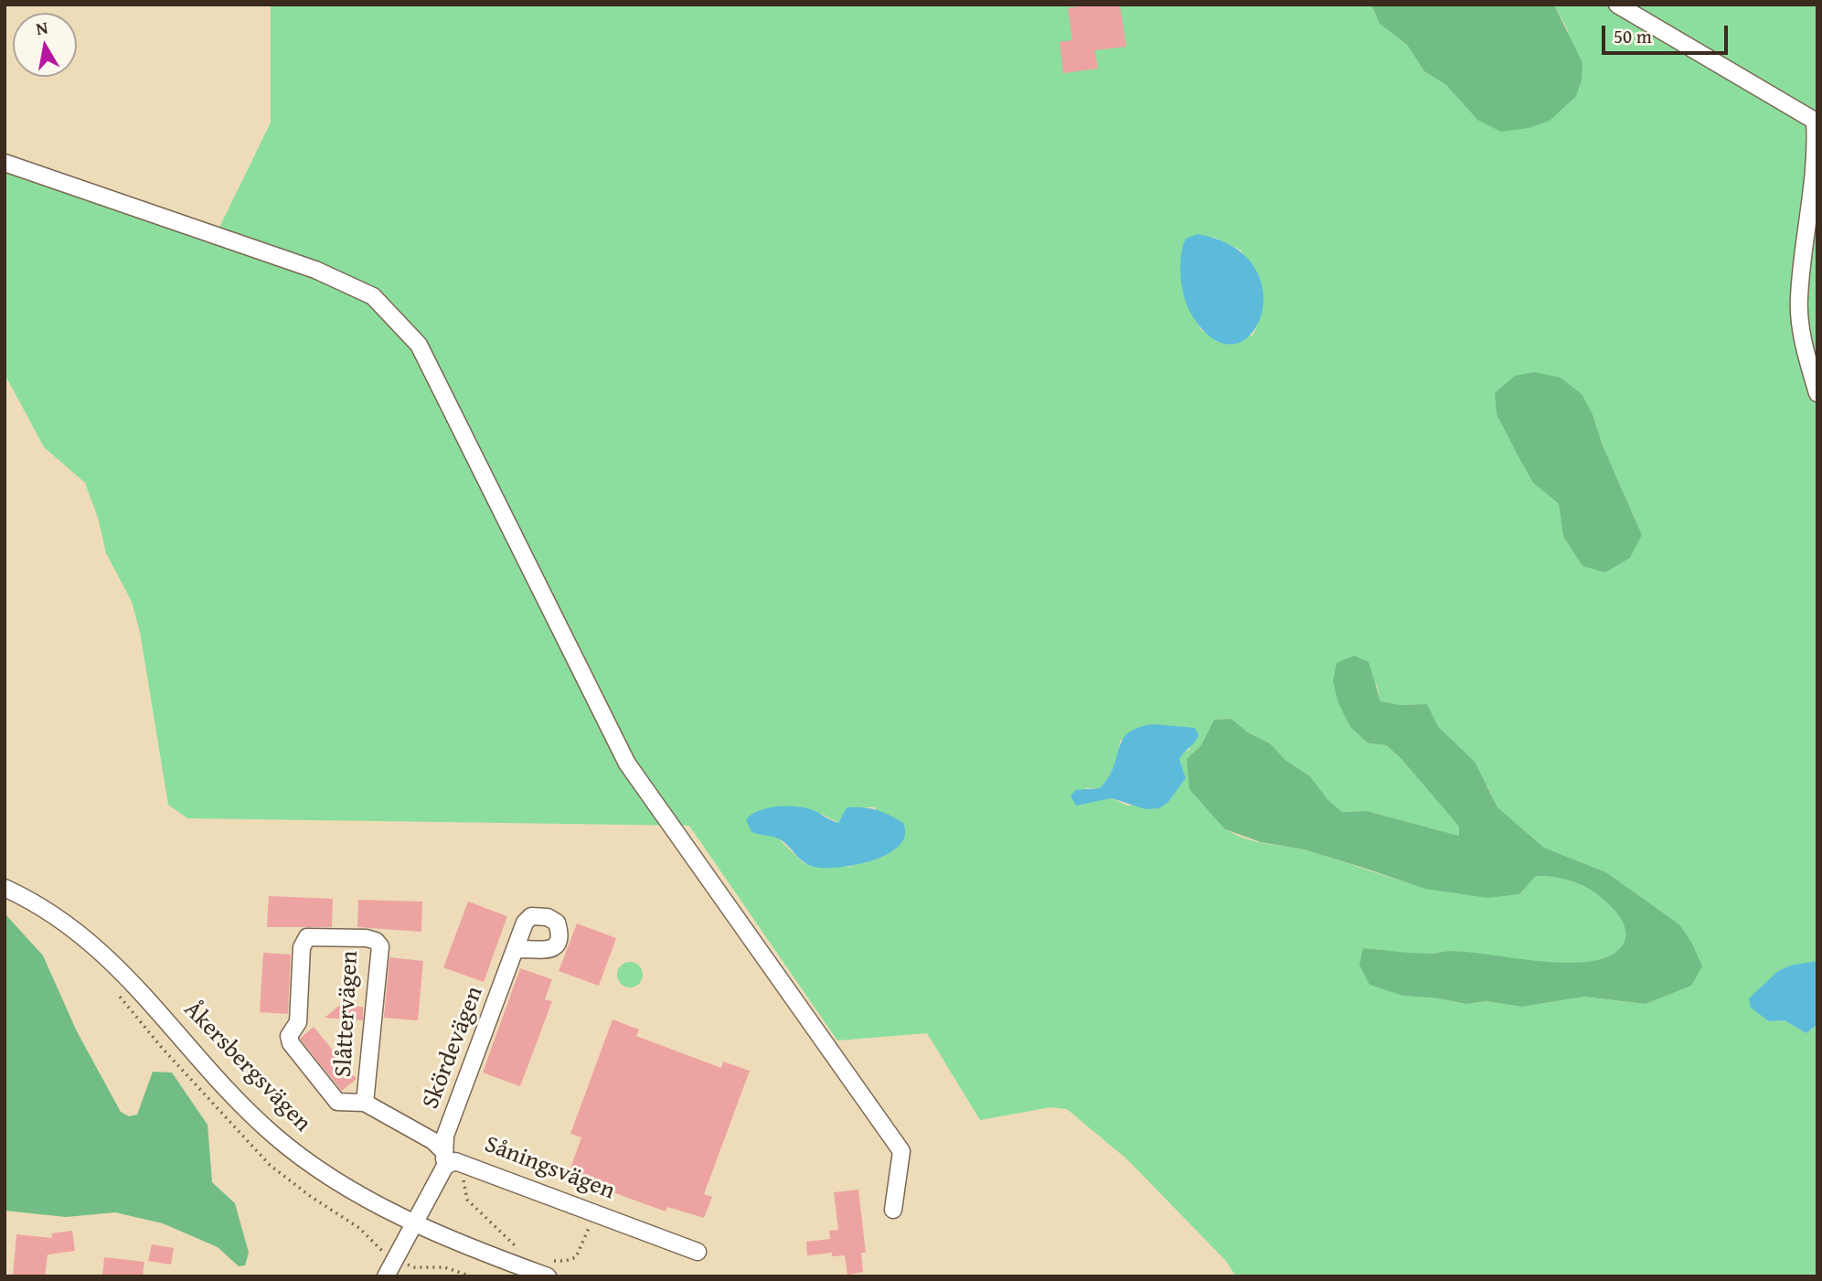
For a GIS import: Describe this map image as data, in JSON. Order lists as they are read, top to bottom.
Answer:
{
  "streets": {
    "street": [
      "Slåttervägen",
      "Skördevägen",
      "Åkersbergsvägen",
      "Såningsvägen"
    ]
  },
  "crossings": [
    ["Slåttervägen", "Skördevägen"],
    ["Slåttervägen", "Såningsvägen"],
    ["Skördevägen", "Såningsvägen"]
  ],
  "scale_bar": "50 m",
  "north": "top"
}
